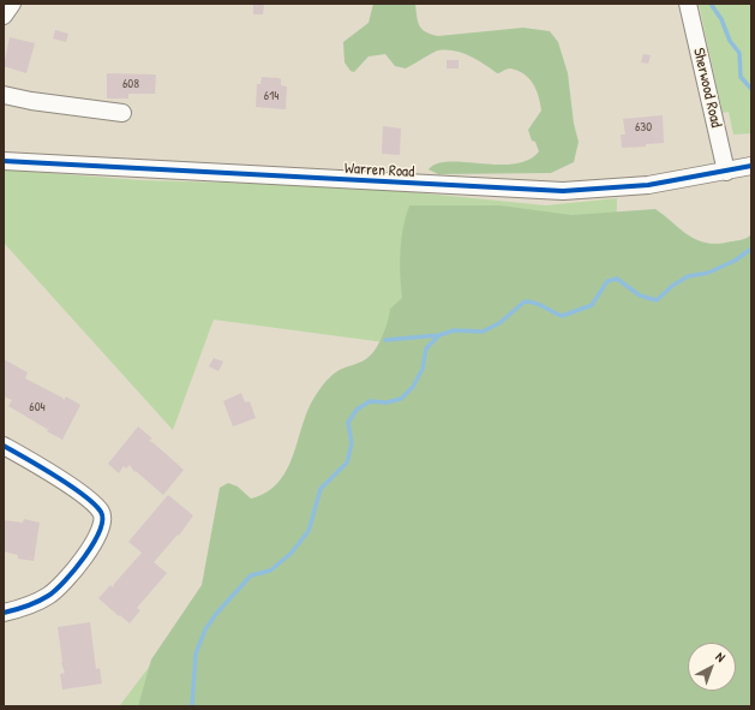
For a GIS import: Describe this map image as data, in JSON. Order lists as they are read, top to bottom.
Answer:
{
  "streets": {
    "street": ["Sherwood Road", "Warren Road"]
  },
  "crossings": [
    ["Sherwood Road", "Warren Road"]
  ],
  "house_numbers": [
    "608",
    "614",
    "630",
    "604"
  ],
  "north": "top right"
}
